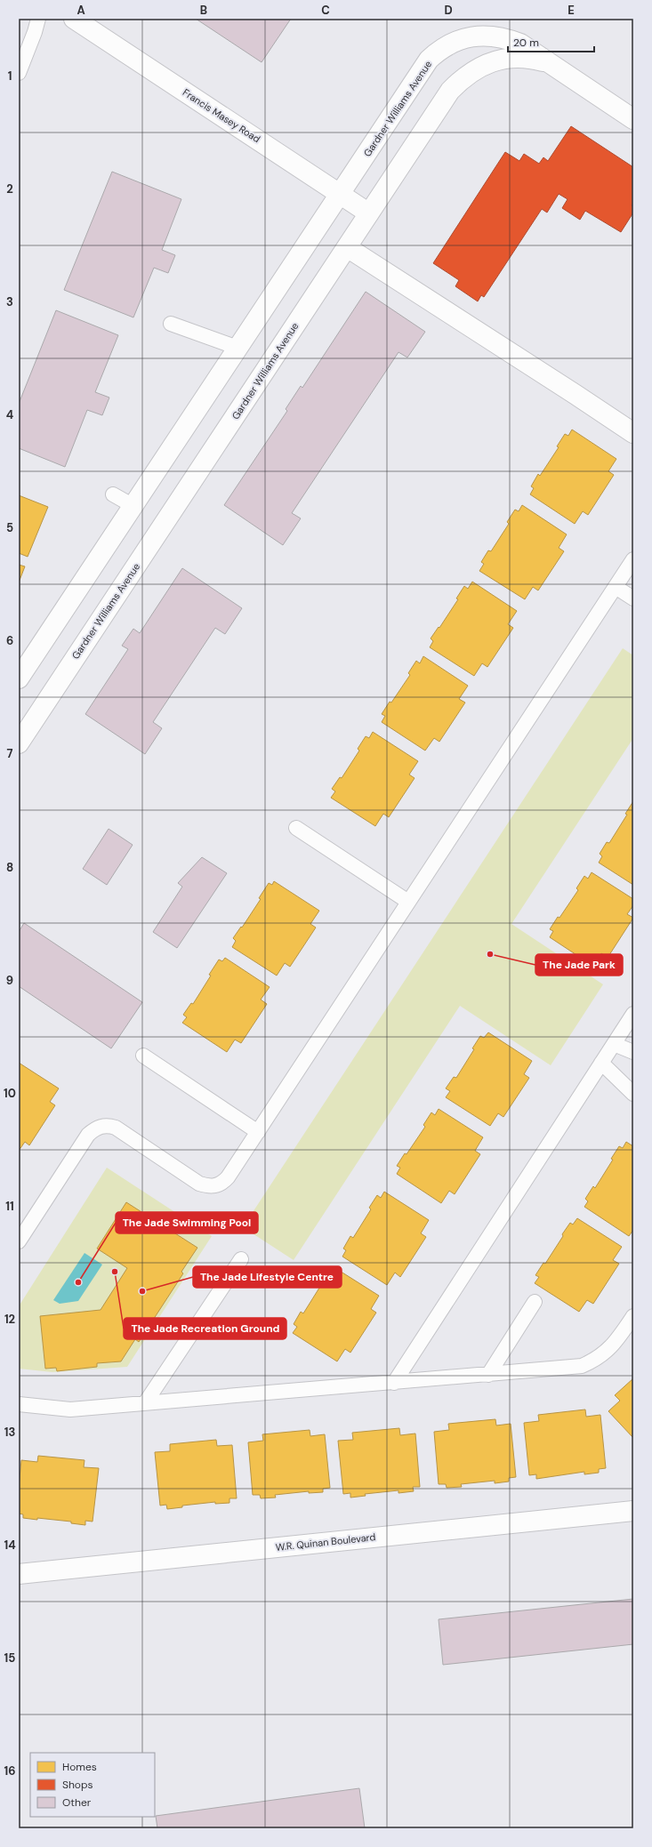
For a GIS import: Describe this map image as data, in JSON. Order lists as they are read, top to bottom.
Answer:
{
  "streets": {
    "street": ["Gardner Williams Avenue", "Francis Masey Road", "W.R. Quinan Boulevard"]
  },
  "crossings": [
    ["Gardner Williams Avenue", "Francis Masey Road"]
  ],
  "places": [
    "The Jade Park",
    "The Jade Recreation Ground",
    "The Jade Swimming Pool",
    "The Jade Lifestyle Centre"
  ],
  "legend": ["Homes", "Shops", "Other"],
  "scale_bar": "20 m",
  "grid": {
    "columns": [
      "A",
      "B",
      "C",
      "D",
      "E"
    ],
    "rows": [
      "1",
      "2",
      "3",
      "4",
      "5",
      "6",
      "7",
      "8",
      "9",
      "10",
      "11",
      "12",
      "13",
      "14",
      "15",
      "16"
    ]
  }
}
